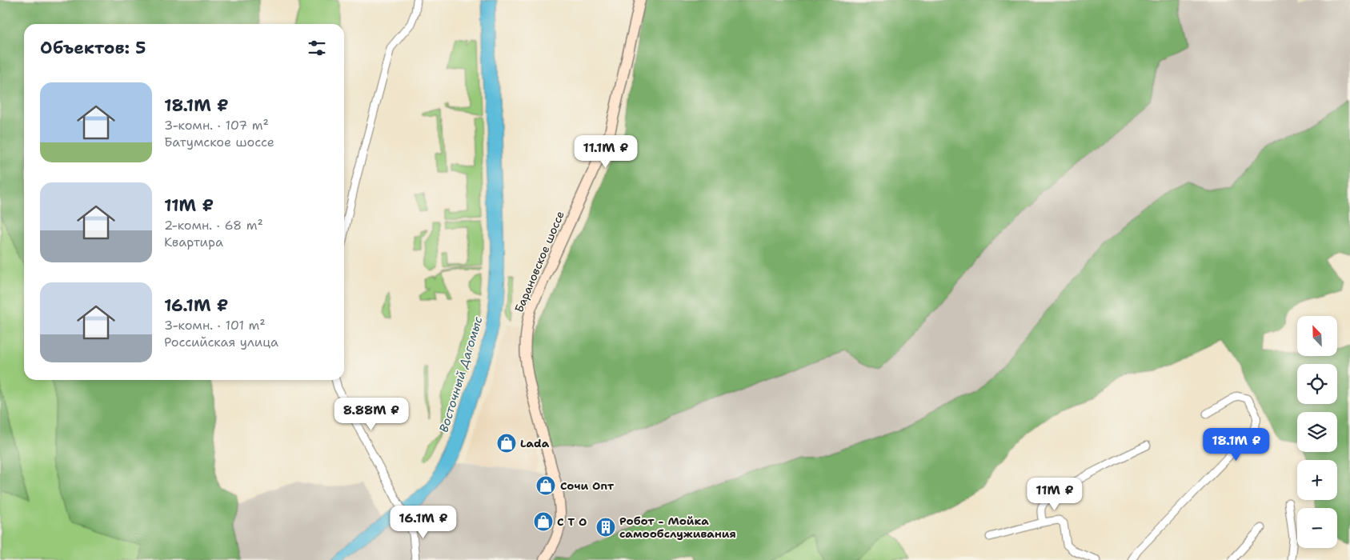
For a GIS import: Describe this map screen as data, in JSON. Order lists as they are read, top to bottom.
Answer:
{
  "streets": {
    "main road": ["Барановское шоссе"]
  },
  "water": ["Восточный Дагомыс"],
  "places": {
    "shop": ["Lada", "Сочи Опт", "С Т О"],
    "building": ["Робот - Мойка самообслуживания"]
  },
  "north": "top left",
  "page": {
    "heading": "Объектов: 5",
    "list": [
      {
        "name": "18.1M ₽",
        "note": "3-комн. · 107 m² · Батумское шоссе"
      },
      {
        "name": "11M ₽",
        "note": "2-комн. · 68 m² · Квартира"
      },
      {
        "name": "16.1M ₽",
        "note": "3-комн. · 101 m² · Российская улица"
      }
    ],
    "price": [
      "11.1M ₽",
      "8.88M ₽",
      "18.1M ₽",
      "11M ₽",
      "16.1M ₽"
    ],
    "map_buttons": ["+", "−"]
  }
}
